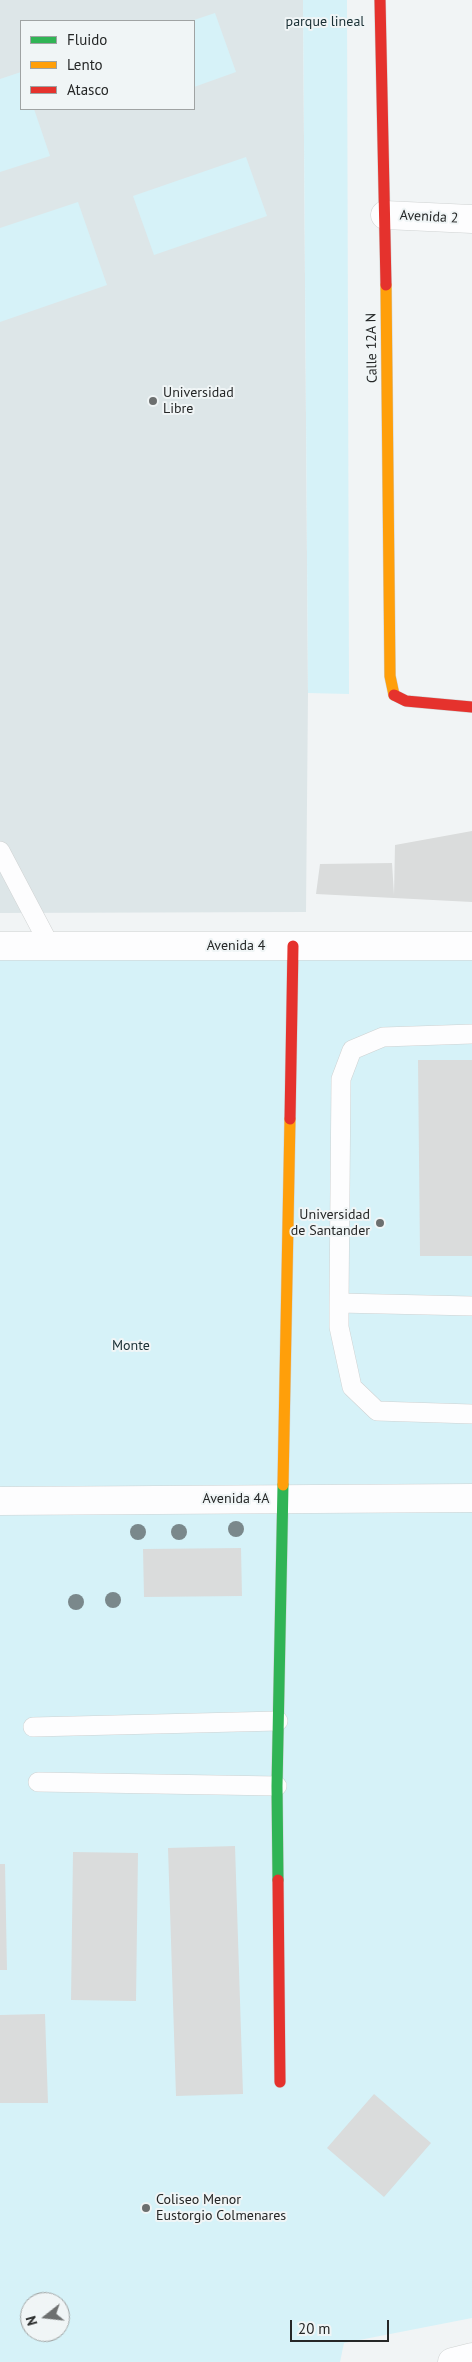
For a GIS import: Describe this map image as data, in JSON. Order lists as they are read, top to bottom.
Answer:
{
  "streets": {
    "street": [
      "Avenida 2",
      "Calle 12A N",
      "Avenida 4",
      "Avenida 4A"
    ]
  },
  "crossings": [
    ["Avenida 2", "Calle 12A N"]
  ],
  "parks": ["parque lineal", "Monte"],
  "places": ["Universidad Libre", "Universidad de Santander", "Coliseo Menor Eustorgio Colmenares"],
  "legend": ["Fluido", "Lento", "Atasco"],
  "scale_bar": "20 m",
  "north": "left"
}
